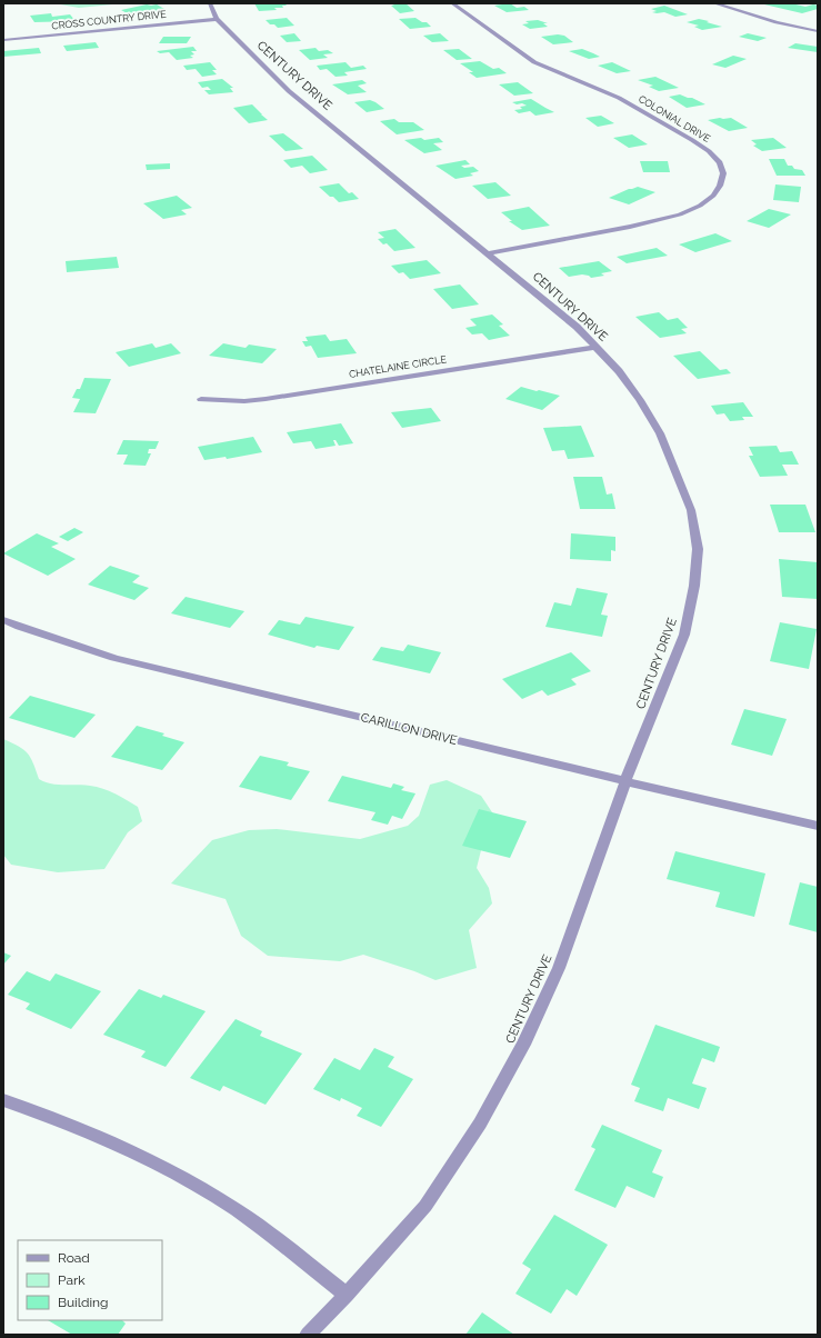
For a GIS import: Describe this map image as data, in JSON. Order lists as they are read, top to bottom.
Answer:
{
  "streets": {
    "street": [
      "CROSS COUNTRY DRIVE",
      "CENTURY DRIVE",
      "COLONIAL DRIVE",
      "CHATELAINE CIRCLE",
      "CARILLON DRIVE"
    ]
  },
  "crossings": [
    ["CROSS COUNTRY DRIVE", "CENTURY DRIVE"],
    ["CENTURY DRIVE", "COLONIAL DRIVE"],
    ["CENTURY DRIVE", "CHATELAINE CIRCLE"],
    ["CENTURY DRIVE", "CARILLON DRIVE"]
  ],
  "legend": ["Road", "Park", "Building"]
}
